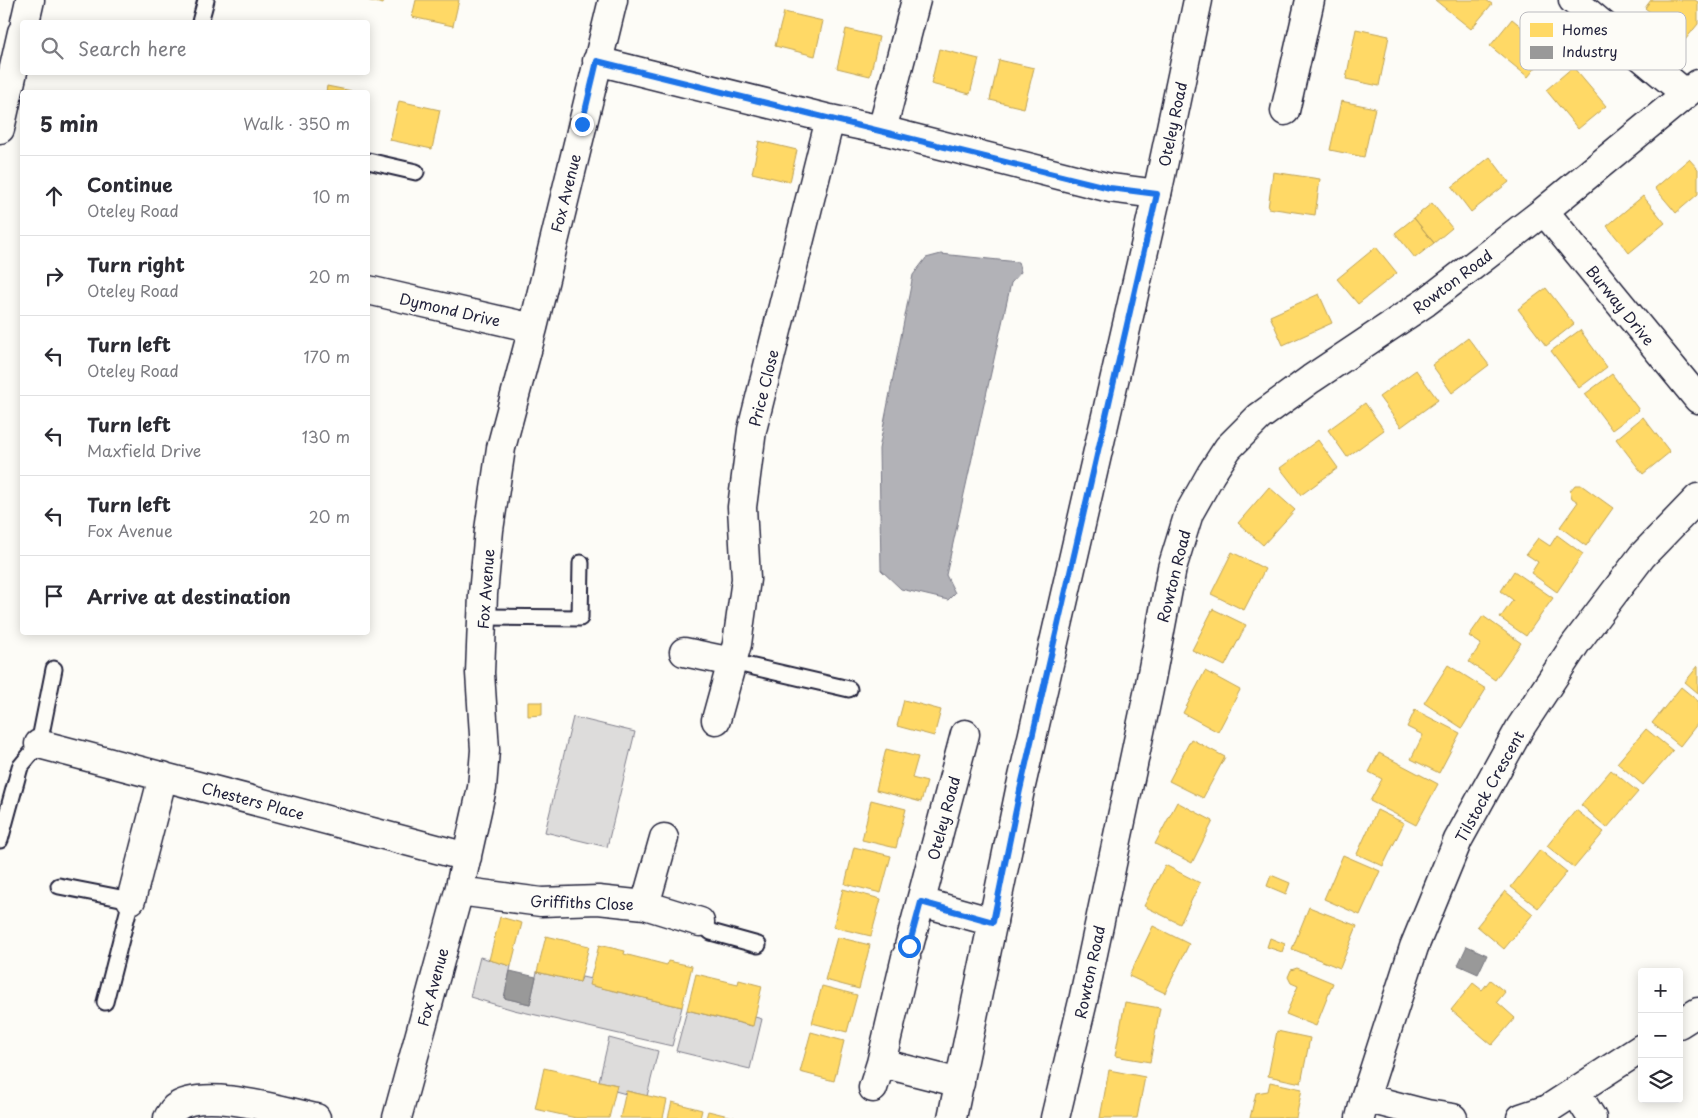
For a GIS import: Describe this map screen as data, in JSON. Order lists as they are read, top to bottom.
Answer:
{
  "streets": {
    "main road": [
      "Oteley Road",
      "Fox Avenue",
      "Rowton Road",
      "Burway Drive",
      "Dymond Drive",
      "Price Close",
      "Tilstock Crescent",
      "Chesters Place",
      "Griffiths Close"
    ]
  },
  "crossings": [
    ["Fox Avenue", "Dymond Drive"],
    ["Fox Avenue", "Chesters Place"],
    ["Fox Avenue", "Griffiths Close"],
    ["Rowton Road", "Burway Drive"]
  ],
  "legend": ["Homes", "Industry"],
  "page": {
    "search": "Search here",
    "heading": ["5 min", "Walk · 350 m"],
    "list": [
      ["Continue", "Oteley Road", "10 m"],
      ["Turn right", "Oteley Road", "20 m"],
      ["Turn left", "Oteley Road", "170 m"],
      ["Turn left", "Maxfield Drive", "130 m"],
      ["Turn left", "Fox Avenue", "20 m"],
      "Arrive at destination"
    ],
    "map_buttons": ["+", "−"]
  }
}
